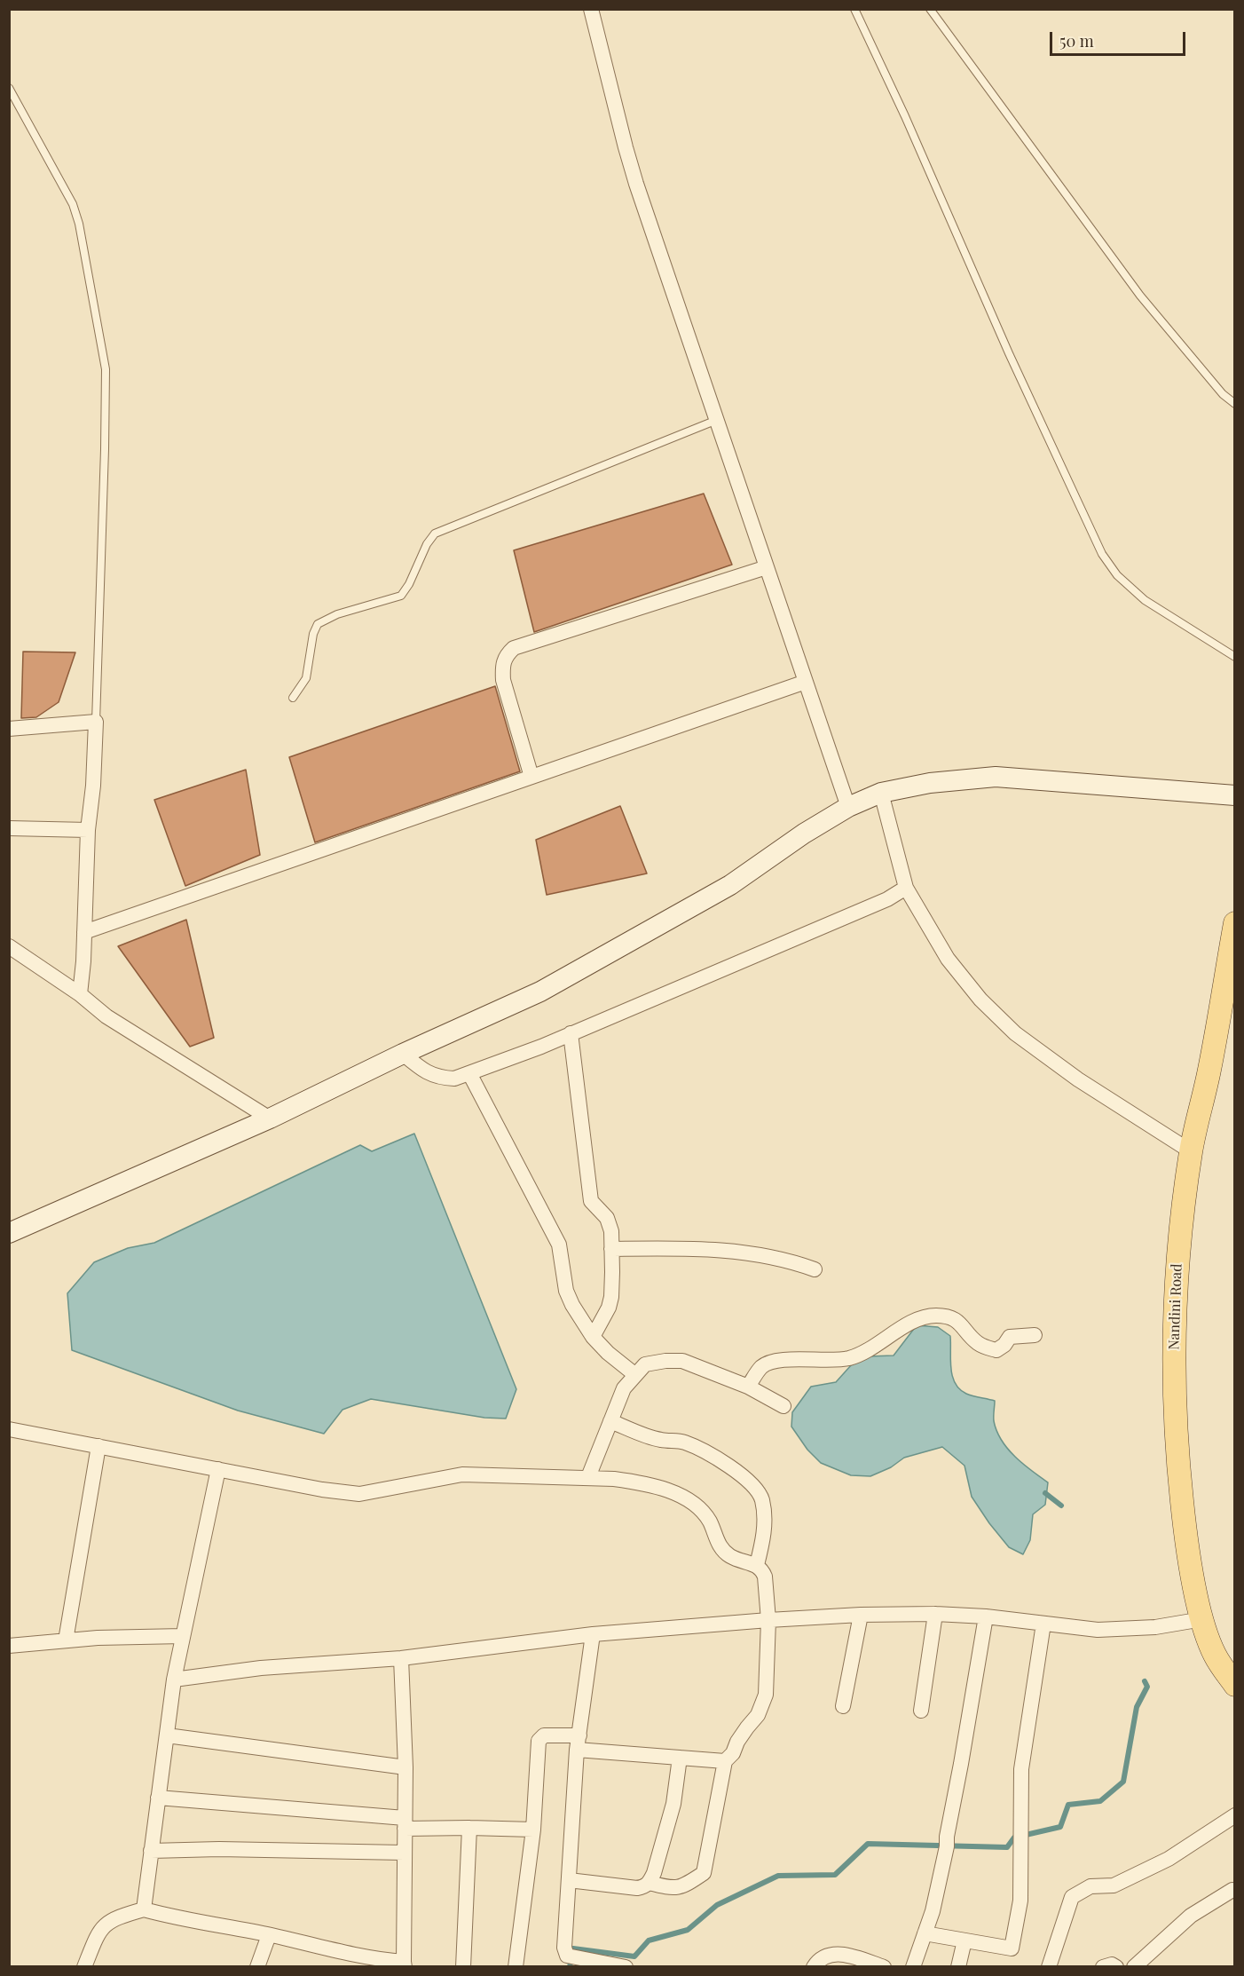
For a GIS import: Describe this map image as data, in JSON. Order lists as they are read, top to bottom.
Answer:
{
  "streets": {
    "main road": ["Nandini Road"]
  },
  "scale_bar": "50 m"
}
